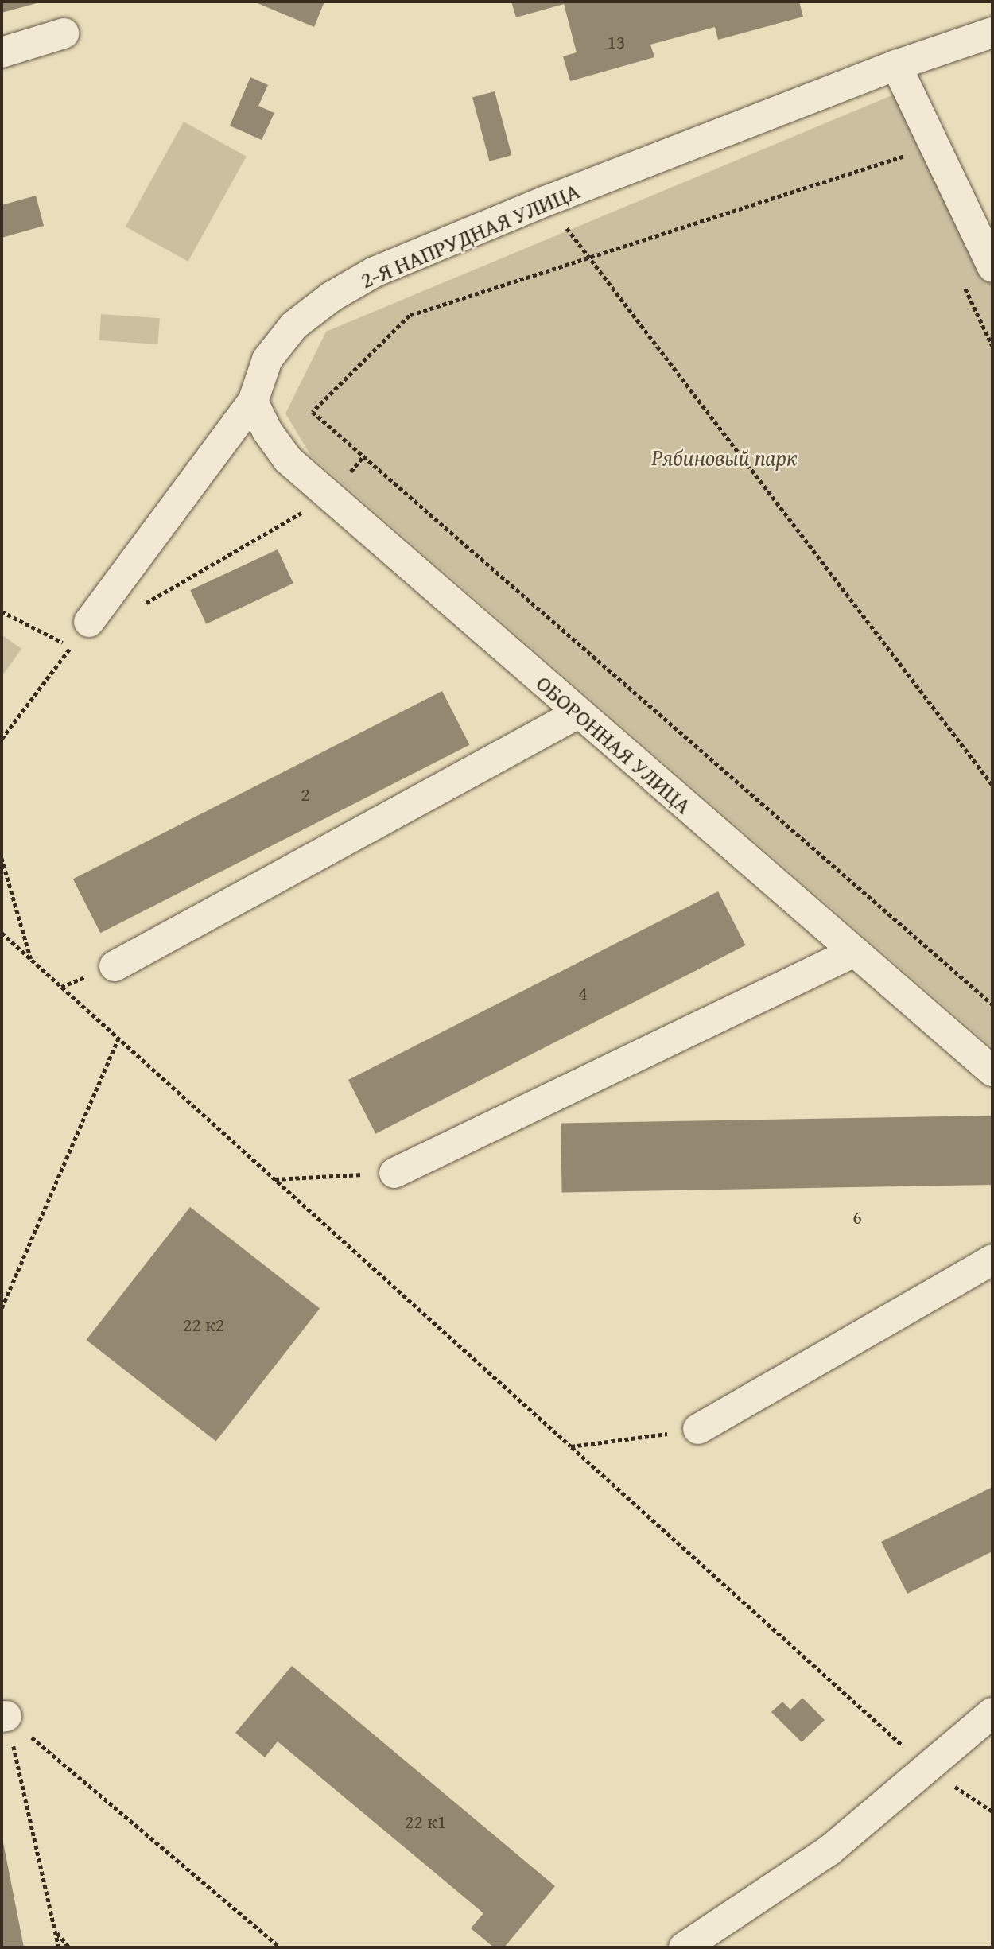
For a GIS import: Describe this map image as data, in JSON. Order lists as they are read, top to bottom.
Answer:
{
  "streets": {
    "street": ["2-Я НАПРУДНАЯ УЛИЦА", "ОБОРОННАЯ УЛИЦА"]
  },
  "crossings": [
    ["2-Я НАПРУДНАЯ УЛИЦА", "ОБОРОННАЯ УЛИЦА"]
  ],
  "parks": ["Рябиновый парк"],
  "house_numbers": [
    "13",
    "2",
    "4",
    "6",
    "22 к2",
    "22 к1"
  ]
}
